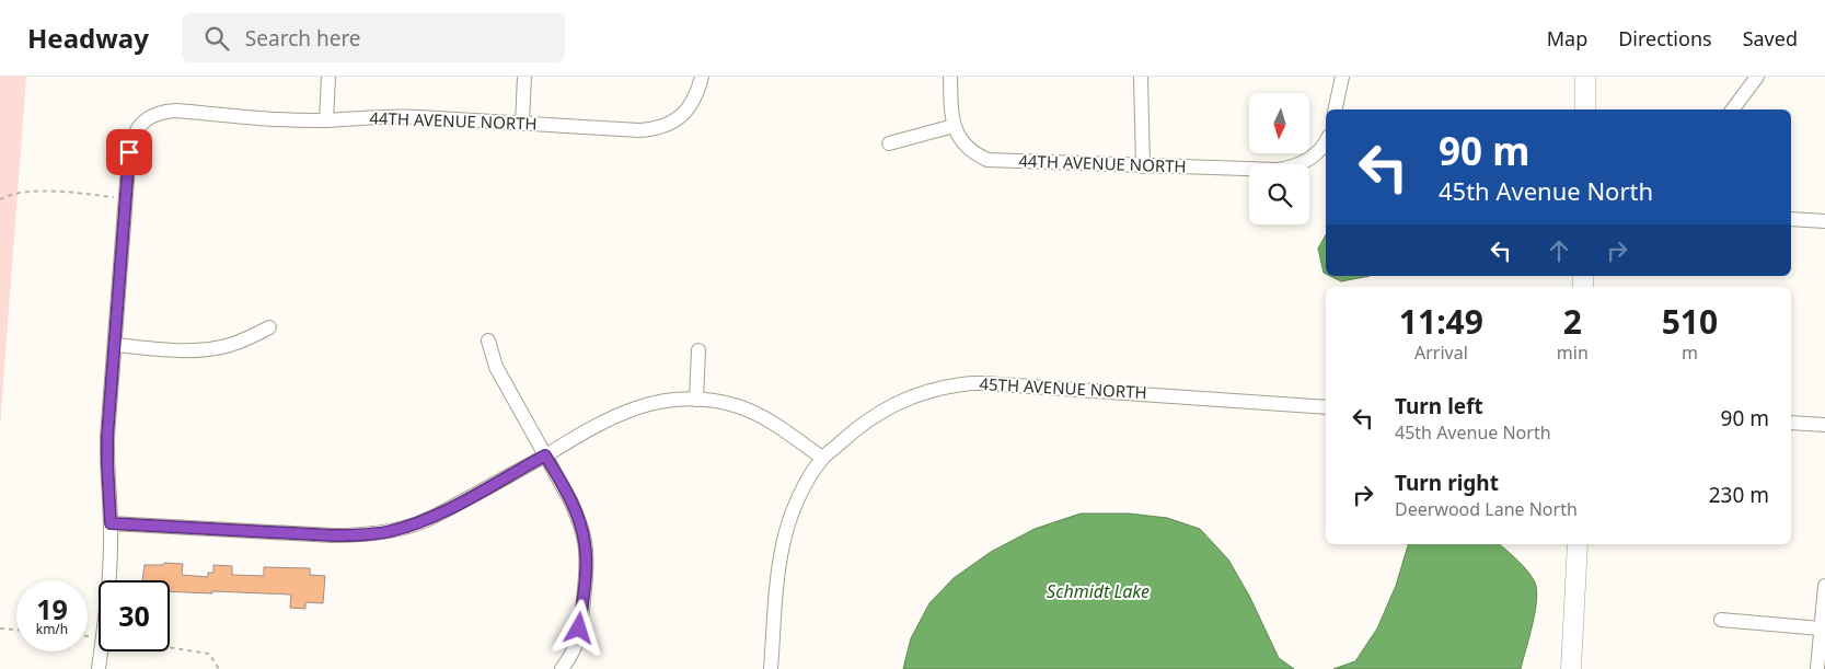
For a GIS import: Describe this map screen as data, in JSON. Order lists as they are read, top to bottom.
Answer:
{
  "streets": {
    "street": ["44TH AVENUE NORTH", "45TH AVENUE NORTH"]
  },
  "water": ["Schmidt Lake"],
  "north": "bottom",
  "page": {
    "header": "Headway",
    "search": "Search here",
    "nav": ["Map", "Directions", "Saved"],
    "turn": ["90 m", "45th Avenue North"],
    "eta": [
      "11:49",
      "Arrival",
      "2",
      "min",
      "510",
      "m"
    ],
    "list": [
      {
        "name": "Turn left",
        "note": "45th Avenue North",
        "value": "90 m"
      },
      {
        "name": "Turn right",
        "note": "Deerwood Lane North",
        "value": "230 m"
      }
    ],
    "speed": "19 km/h",
    "limit": "30"
  }
}
